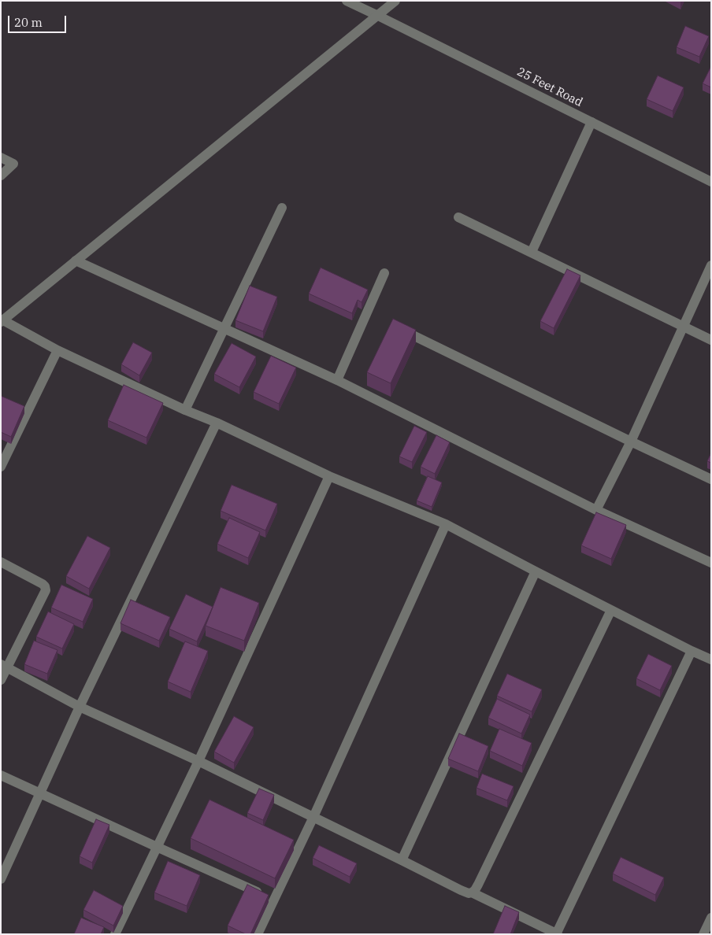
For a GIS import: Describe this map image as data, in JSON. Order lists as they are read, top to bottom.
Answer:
{
  "streets": {
    "street": ["25 Feet Road"]
  },
  "scale_bar": "20 m"
}
